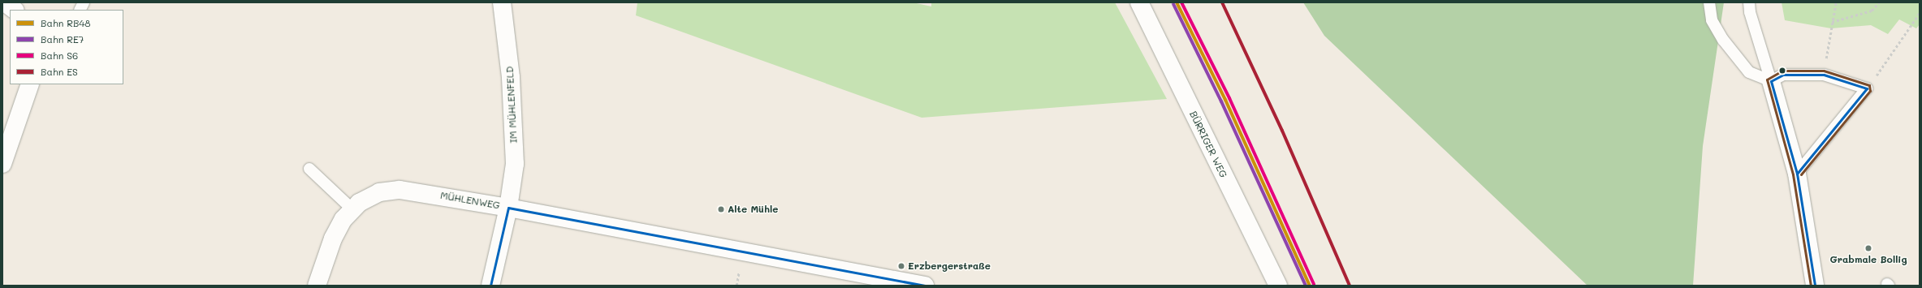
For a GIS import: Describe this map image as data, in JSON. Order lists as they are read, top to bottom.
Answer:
{
  "streets": {
    "street": ["IM MÜHLENFELD", "BÜRRIGER WEG", "MÜHLENWEG"]
  },
  "crossings": [
    ["IM MÜHLENFELD", "MÜHLENWEG"]
  ],
  "places": ["Alte Mühle", "Grabmale Bollig", "Erzbergerstraße"],
  "lines": [
    "rail line RB48",
    "rail line S6",
    "rail line ES",
    "rail line RE7"
  ],
  "legend": [
    "Bahn RB48",
    "Bahn RE7",
    "Bahn S6",
    "Bahn ES"
  ]
}
